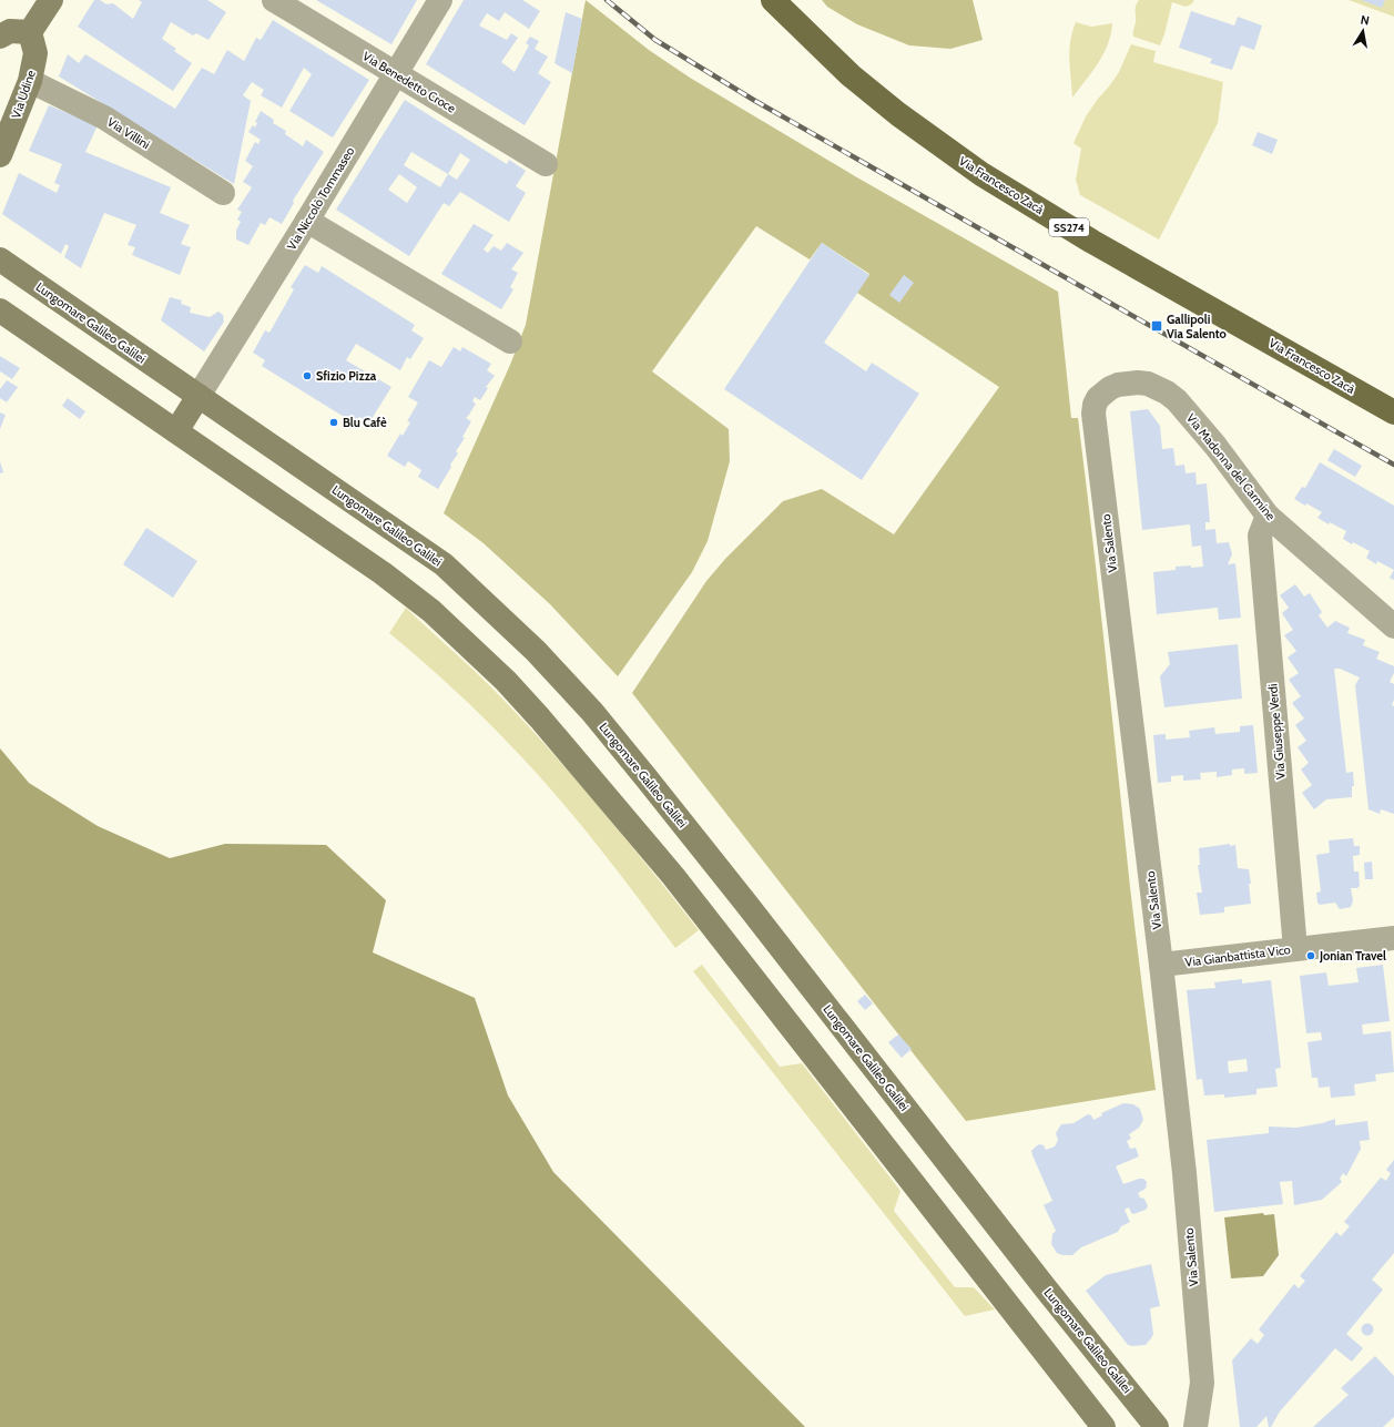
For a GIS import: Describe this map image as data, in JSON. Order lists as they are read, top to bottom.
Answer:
{
  "streets": {
    "main road": [
      "Via Udine",
      "Via Francesco Zacà",
      "SS274",
      "Lungomare Galileo Galilei"
    ],
    "street": [
      "Via Benedetto Croce",
      "Via Villini",
      "Via Niccolò Tommaseo",
      "Via Madonna del Carmine",
      "Via Salento",
      "Via Giuseppe Verdi",
      "Via Gianbattista Vico"
    ]
  },
  "crossings": [
    ["Via Benedetto Croce", "Via Niccolò Tommaseo"],
    ["Via Udine", "Via Villini"],
    ["Via Niccolò Tommaseo", "Lungomare Galileo Galilei"],
    ["Via Madonna del Carmine", "Via Salento"],
    ["Via Madonna del Carmine", "Via Giuseppe Verdi"],
    ["Via Salento", "Via Gianbattista Vico"],
    ["Via Giuseppe Verdi", "Via Gianbattista Vico"]
  ],
  "places": {
    "transit": ["Gallipoli Via Salento"],
    "other": ["Sfizio Pizza", "Blu Cafè", "Jonian Travel"]
  },
  "north": "top"
}
